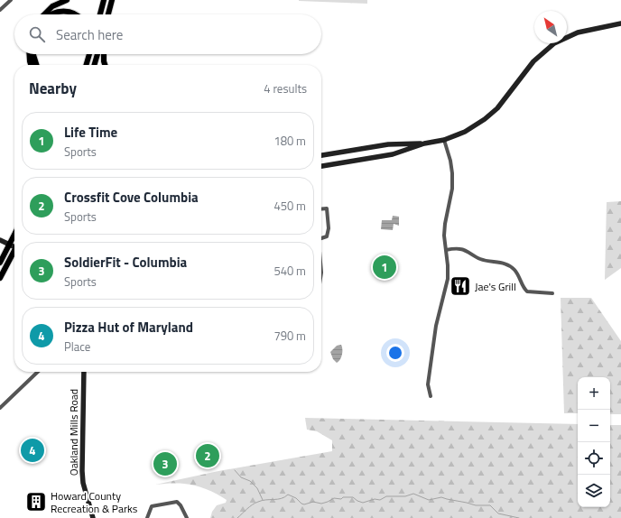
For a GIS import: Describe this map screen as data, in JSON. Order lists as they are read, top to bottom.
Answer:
{
  "streets": {
    "street": ["Oakland Mills Road"]
  },
  "places": {
    "restaurant": ["Jae's Grill"],
    "building": ["Howard County Recreation & Parks"]
  },
  "north": "top left",
  "page": {
    "search": "Search here",
    "heading": ["Nearby", "4 results"],
    "list": [
      {
        "mark": "1",
        "name": "Life Time",
        "note": "Sports",
        "value": "180 m"
      },
      {
        "mark": "2",
        "name": "Crossfit Cove Columbia",
        "note": "Sports",
        "value": "450 m"
      },
      {
        "mark": "3",
        "name": "SoldierFit - Columbia",
        "note": "Sports",
        "value": "540 m"
      },
      {
        "mark": "4",
        "name": "Pizza Hut of Maryland",
        "note": "Place",
        "value": "790 m"
      }
    ],
    "pins": [
      "1",
      "4",
      "2",
      "3"
    ],
    "map_buttons": ["+", "−"]
  }
}
